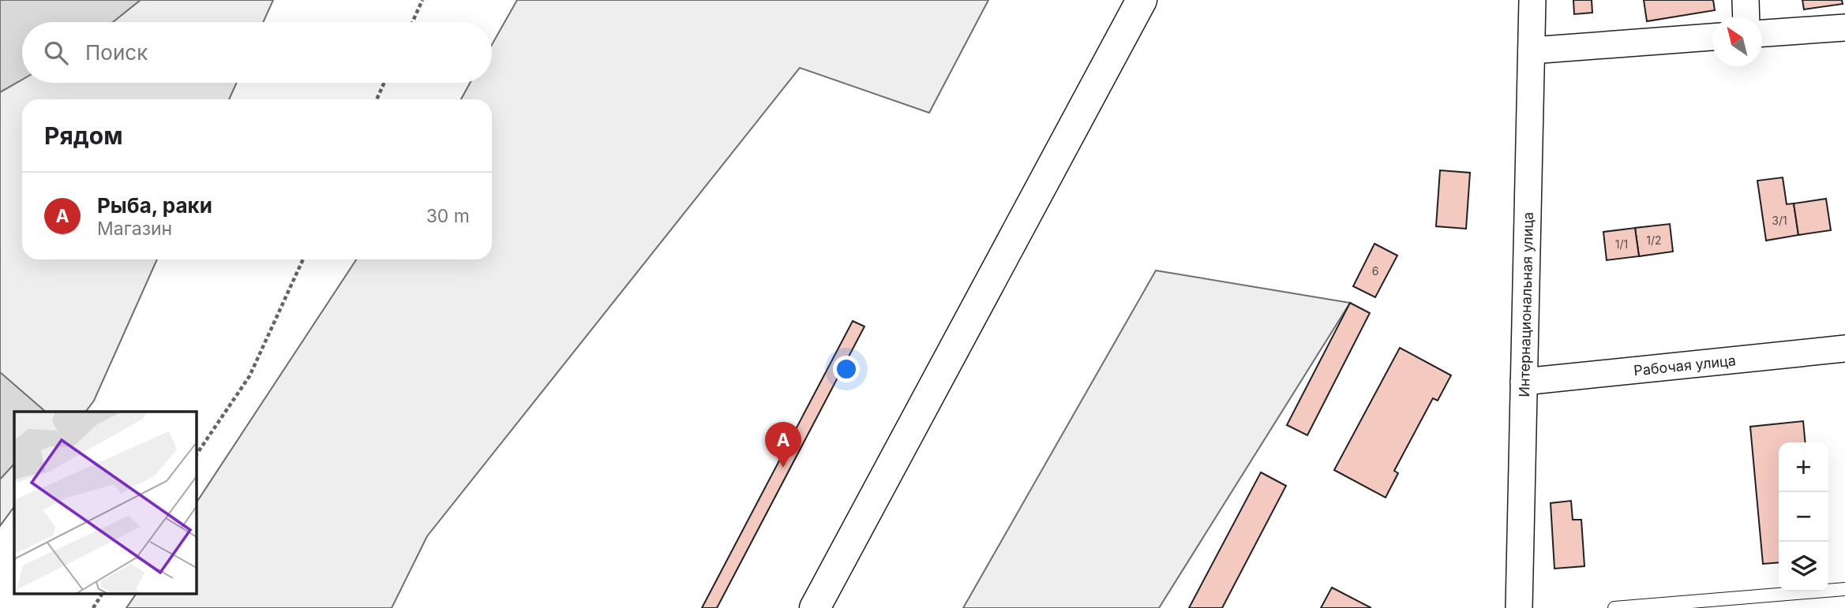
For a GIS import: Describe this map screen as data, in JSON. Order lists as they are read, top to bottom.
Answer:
{
  "streets": {
    "street": ["Интернациональная улица", "Рабочая улица"]
  },
  "crossings": [
    ["Интернациональная улица", "Рабочая улица"]
  ],
  "house_numbers": [
    "3/1",
    "1/2",
    "1/1",
    "6"
  ],
  "north": "top left",
  "page": {
    "search": "Поиск",
    "heading": "Рядом",
    "list": [
      {
        "mark": "A",
        "name": "Рыба, раки",
        "note": "Магазин",
        "value": "30 m"
      }
    ],
    "pins": "A",
    "map_buttons": ["+", "−"]
  }
}
